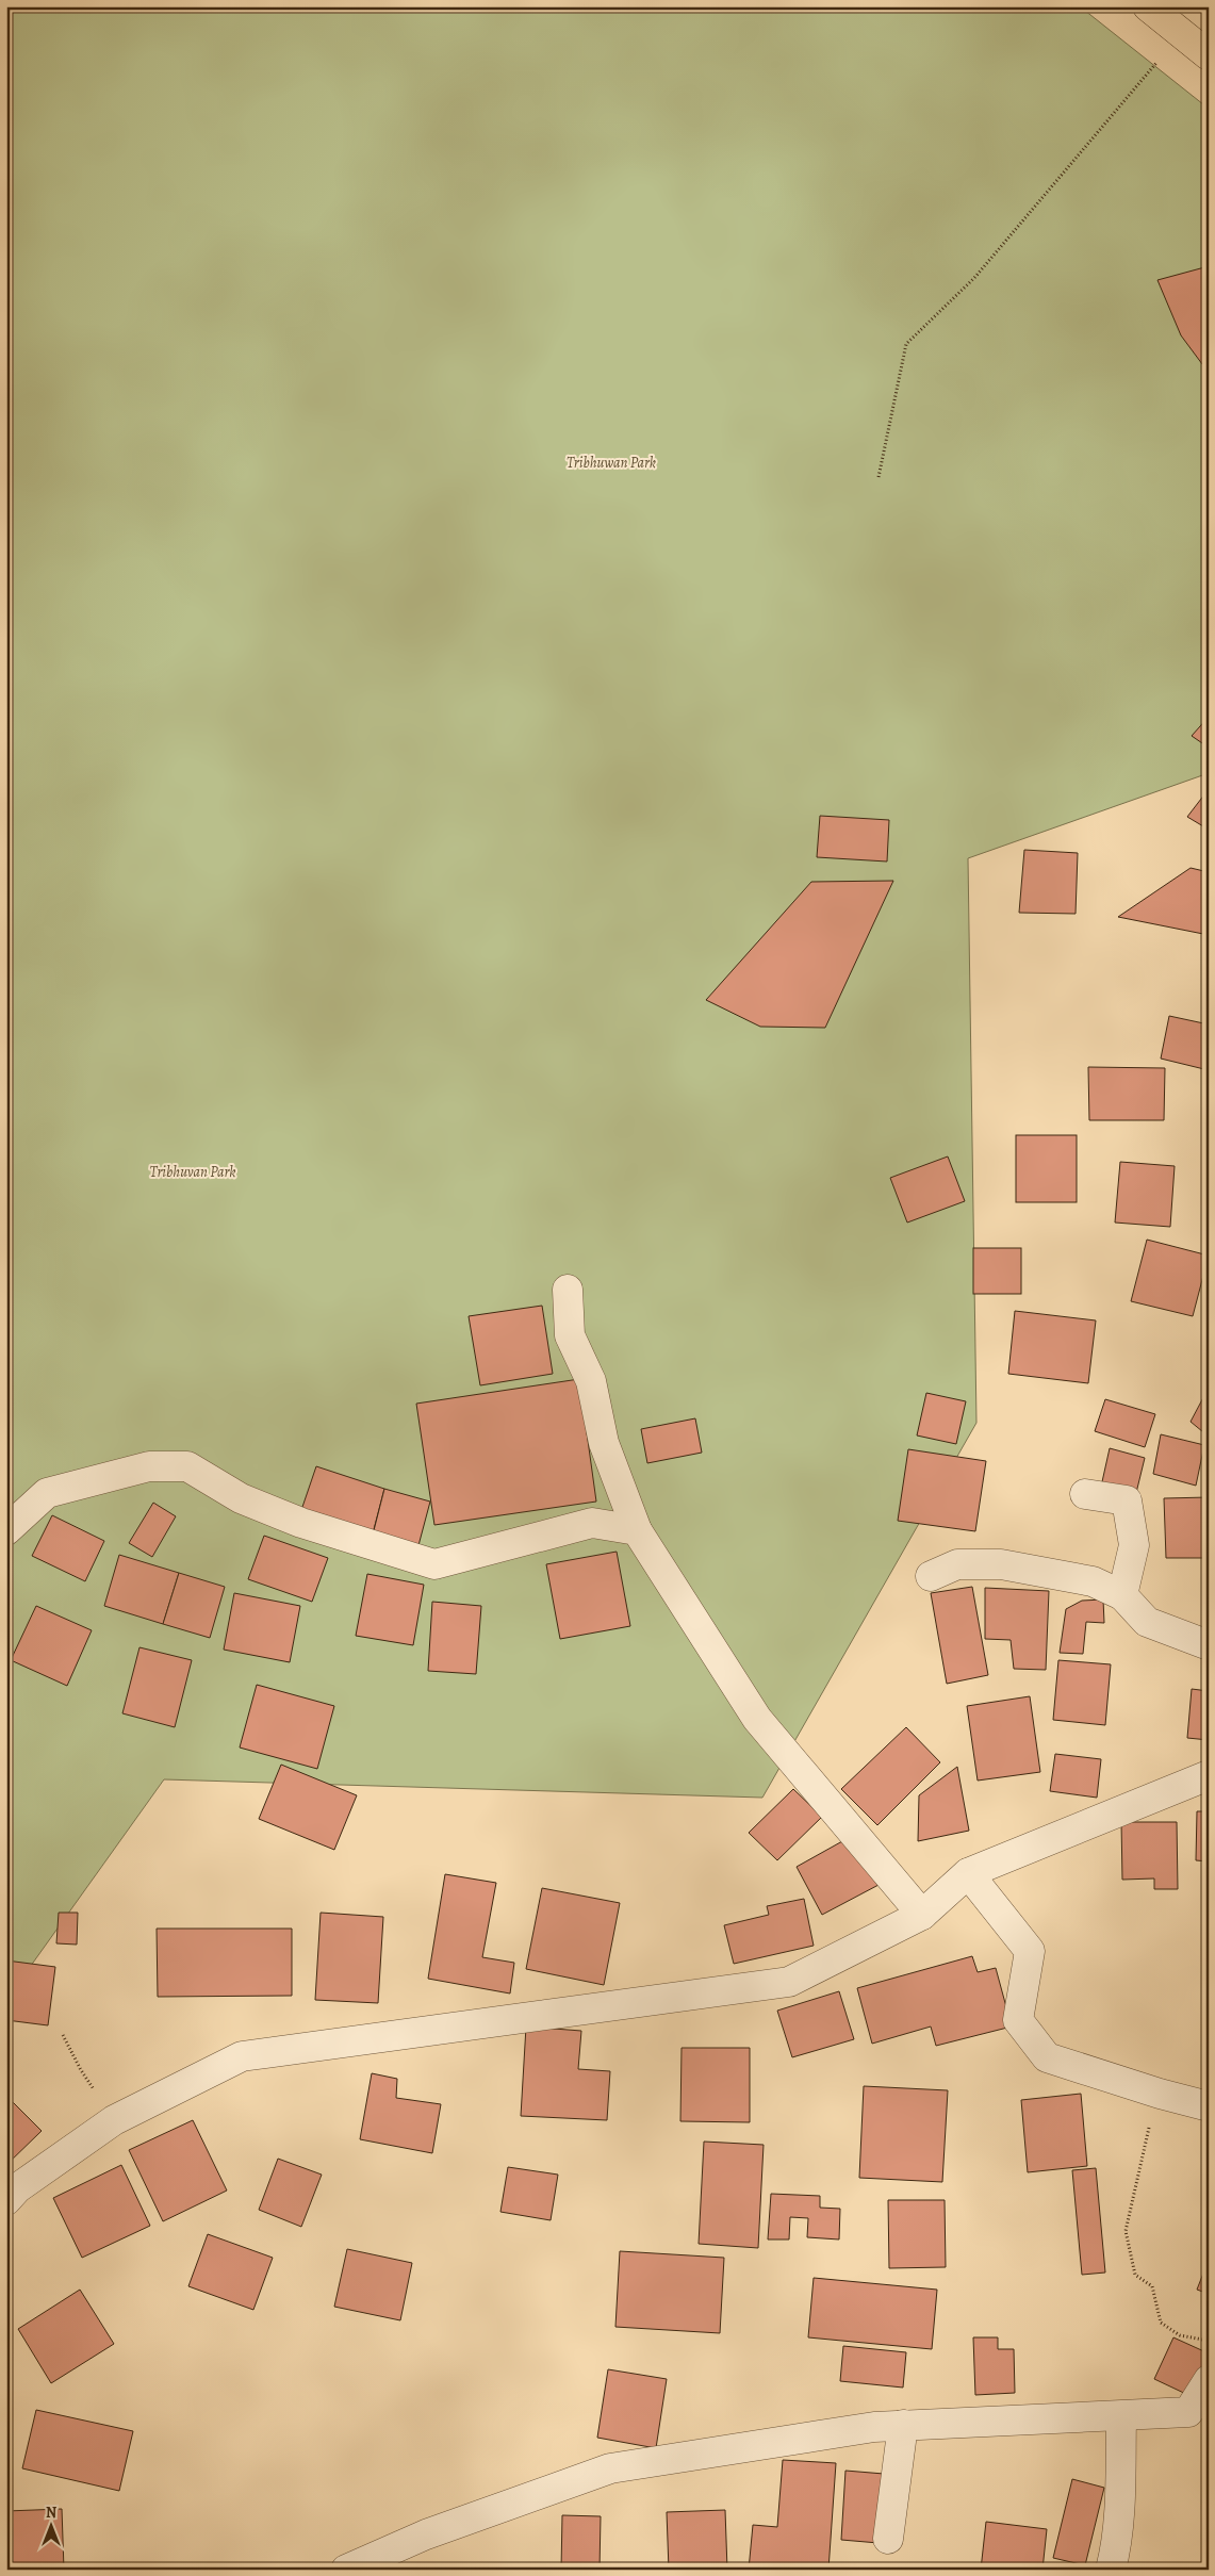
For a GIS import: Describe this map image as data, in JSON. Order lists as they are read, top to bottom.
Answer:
{
  "parks": ["Tribhuwan Park", "Tribhuvan Park"],
  "north": "top"
}
